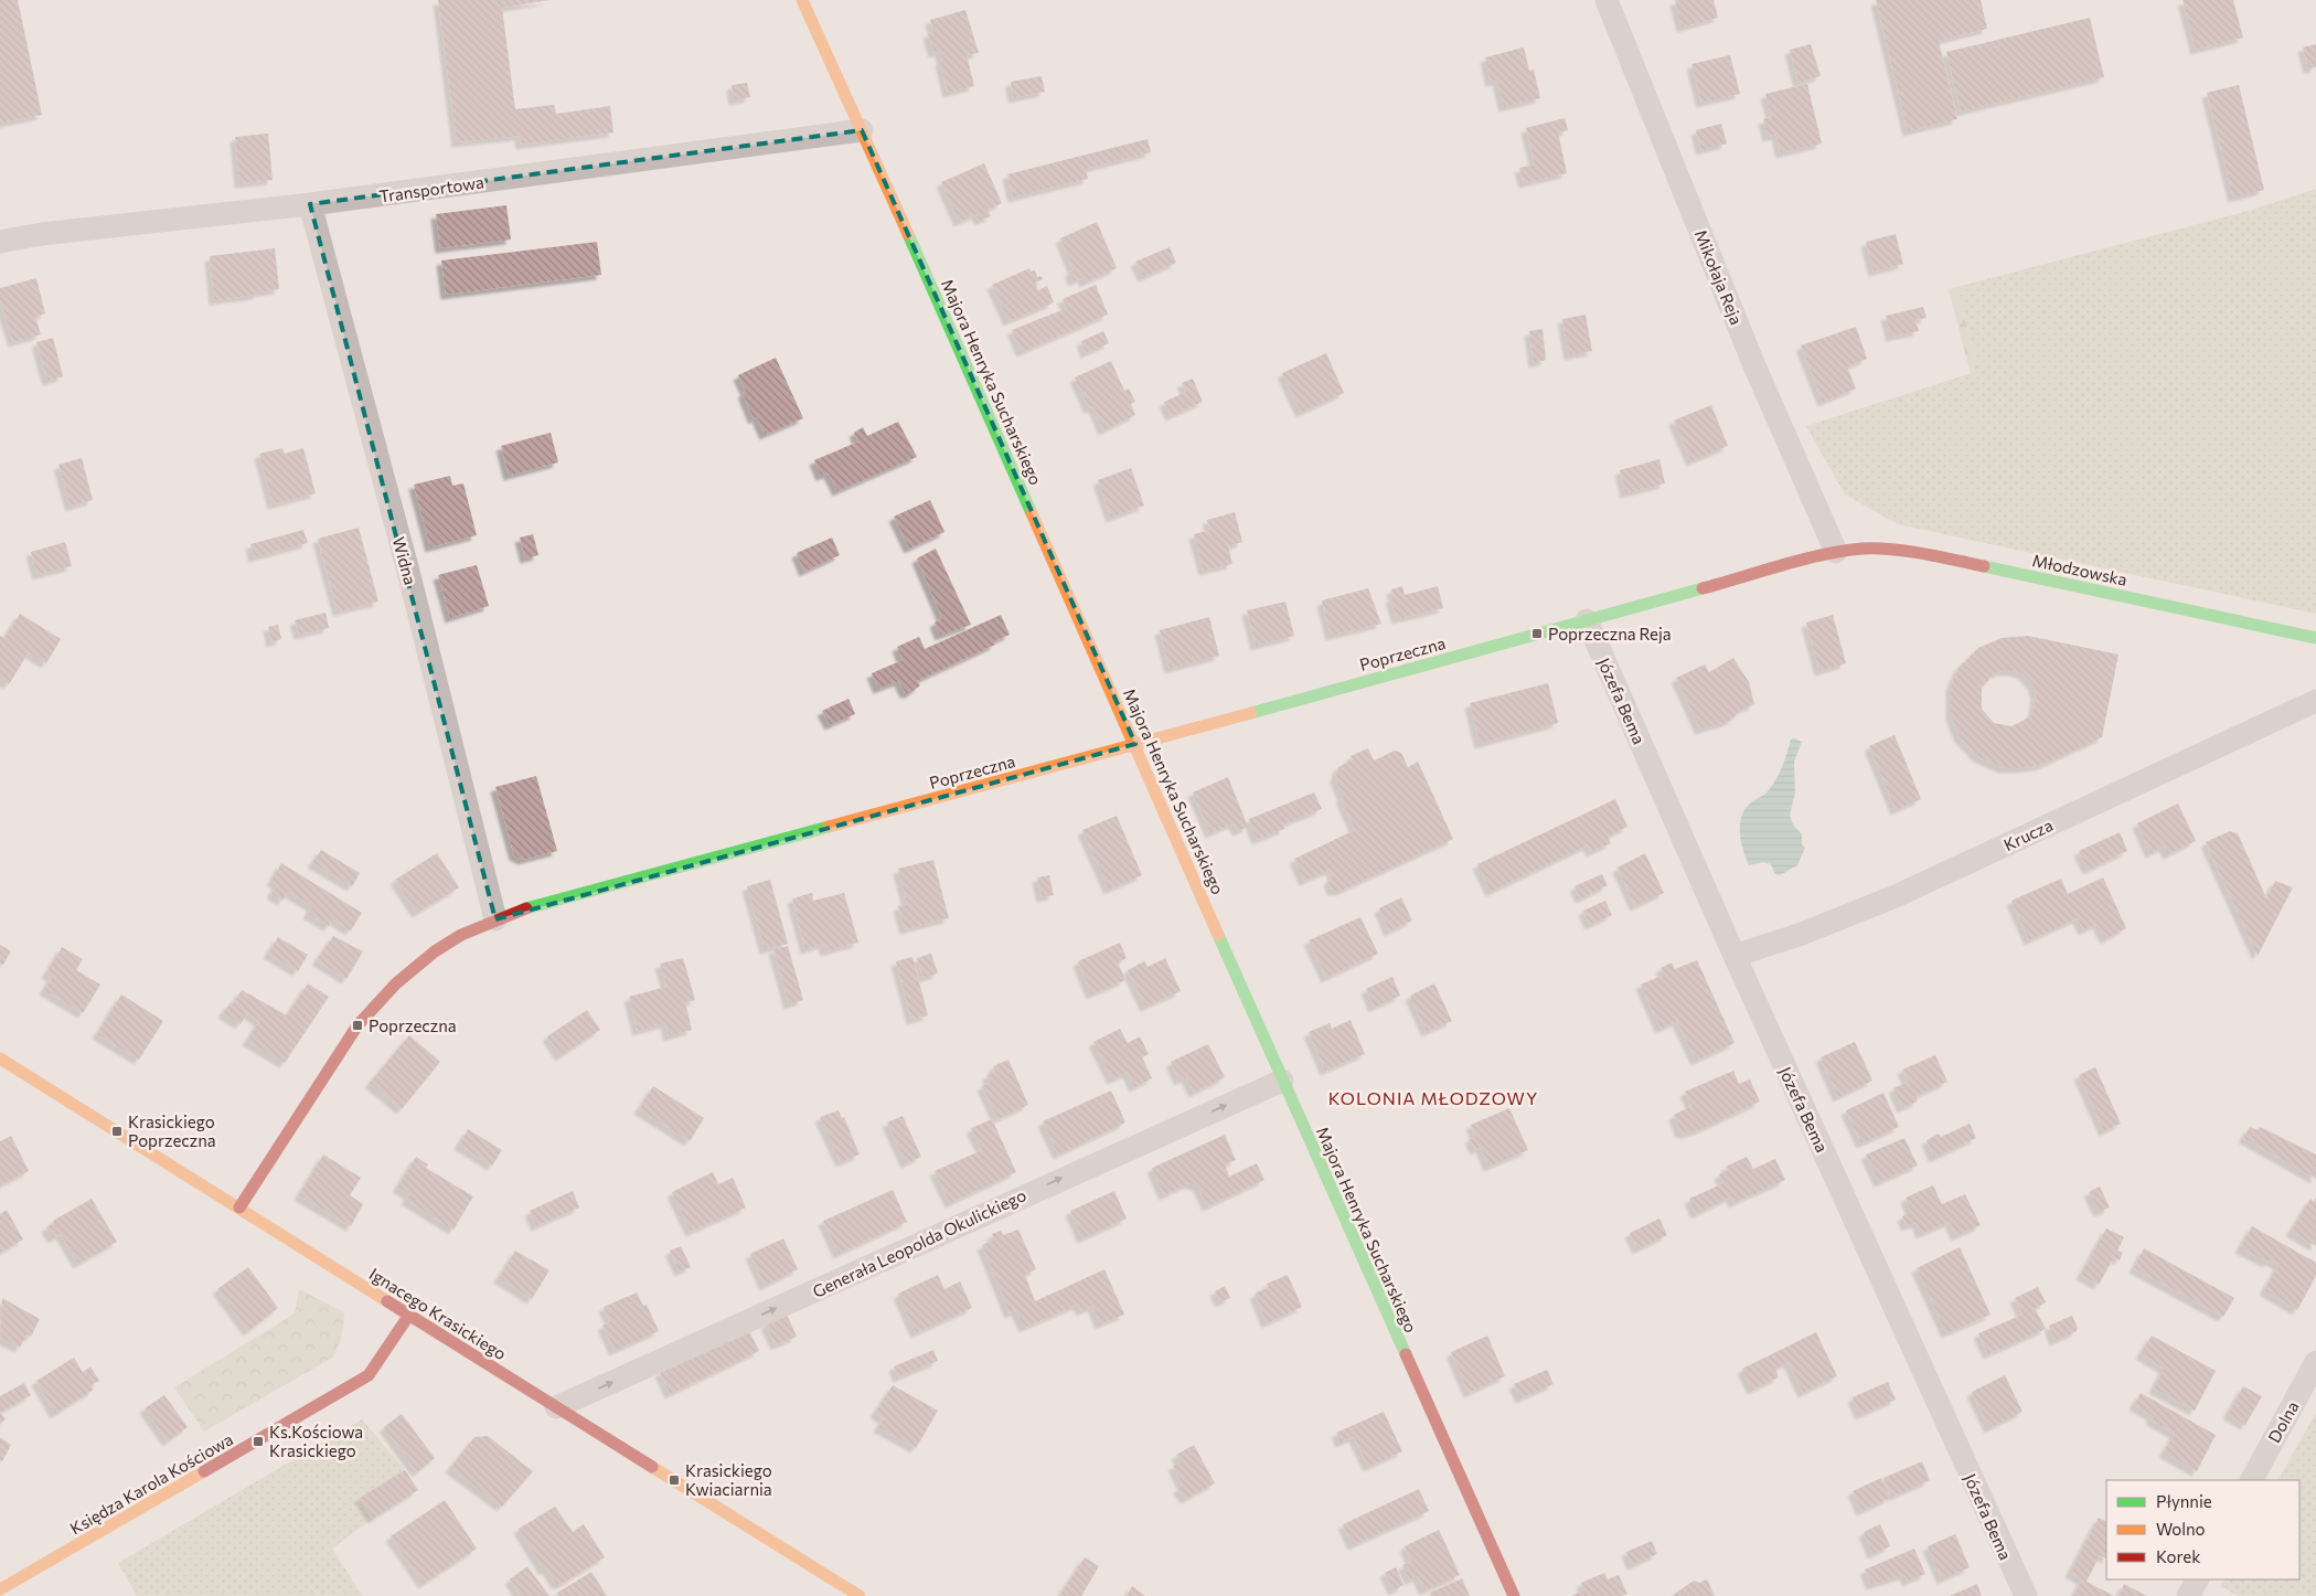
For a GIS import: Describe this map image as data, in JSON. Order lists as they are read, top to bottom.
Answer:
{
  "streets": {
    "street": [
      "Transportowa",
      "Mikołaja Reja",
      "Majora Henryka Sucharskiego",
      "Widna",
      "Młodzowska",
      "Poprzeczna",
      "Józefa Bema",
      "Krucza",
      "Generała Leopolda Okulickiego",
      "Ignacego Krasickiego",
      "Dolna",
      "Księdza Karola Kościowa"
    ]
  },
  "crossings": [
    ["Transportowa", "Majora Henryka Sucharskiego"],
    ["Transportowa", "Widna"],
    ["Mikołaja Reja", "Młodzowska"],
    ["Mikołaja Reja", "Poprzeczna"],
    ["Majora Henryka Sucharskiego", "Poprzeczna"],
    ["Majora Henryka Sucharskiego", "Generała Leopolda Okulickiego"],
    ["Widna", "Poprzeczna"],
    ["Młodzowska", "Poprzeczna"],
    ["Poprzeczna", "Józefa Bema"],
    ["Poprzeczna", "Ignacego Krasickiego"],
    ["Józefa Bema", "Krucza"],
    ["Generała Leopolda Okulickiego", "Ignacego Krasickiego"],
    ["Ignacego Krasickiego", "Księdza Karola Kościowa"]
  ],
  "one_way": ["Generała Leopolda Okulickiego"],
  "districts": ["KOLONIA MŁODZOWY"],
  "places": {
    "transit": [
      "Poprzeczna Reja",
      "Poprzeczna",
      "Krasickiego Poprzeczna",
      "Ks.Kościowa Krasickiego",
      "Krasickiego Kwiaciarnia"
    ]
  },
  "legend": ["Płynnie", "Wolno", "Korek"]
}
